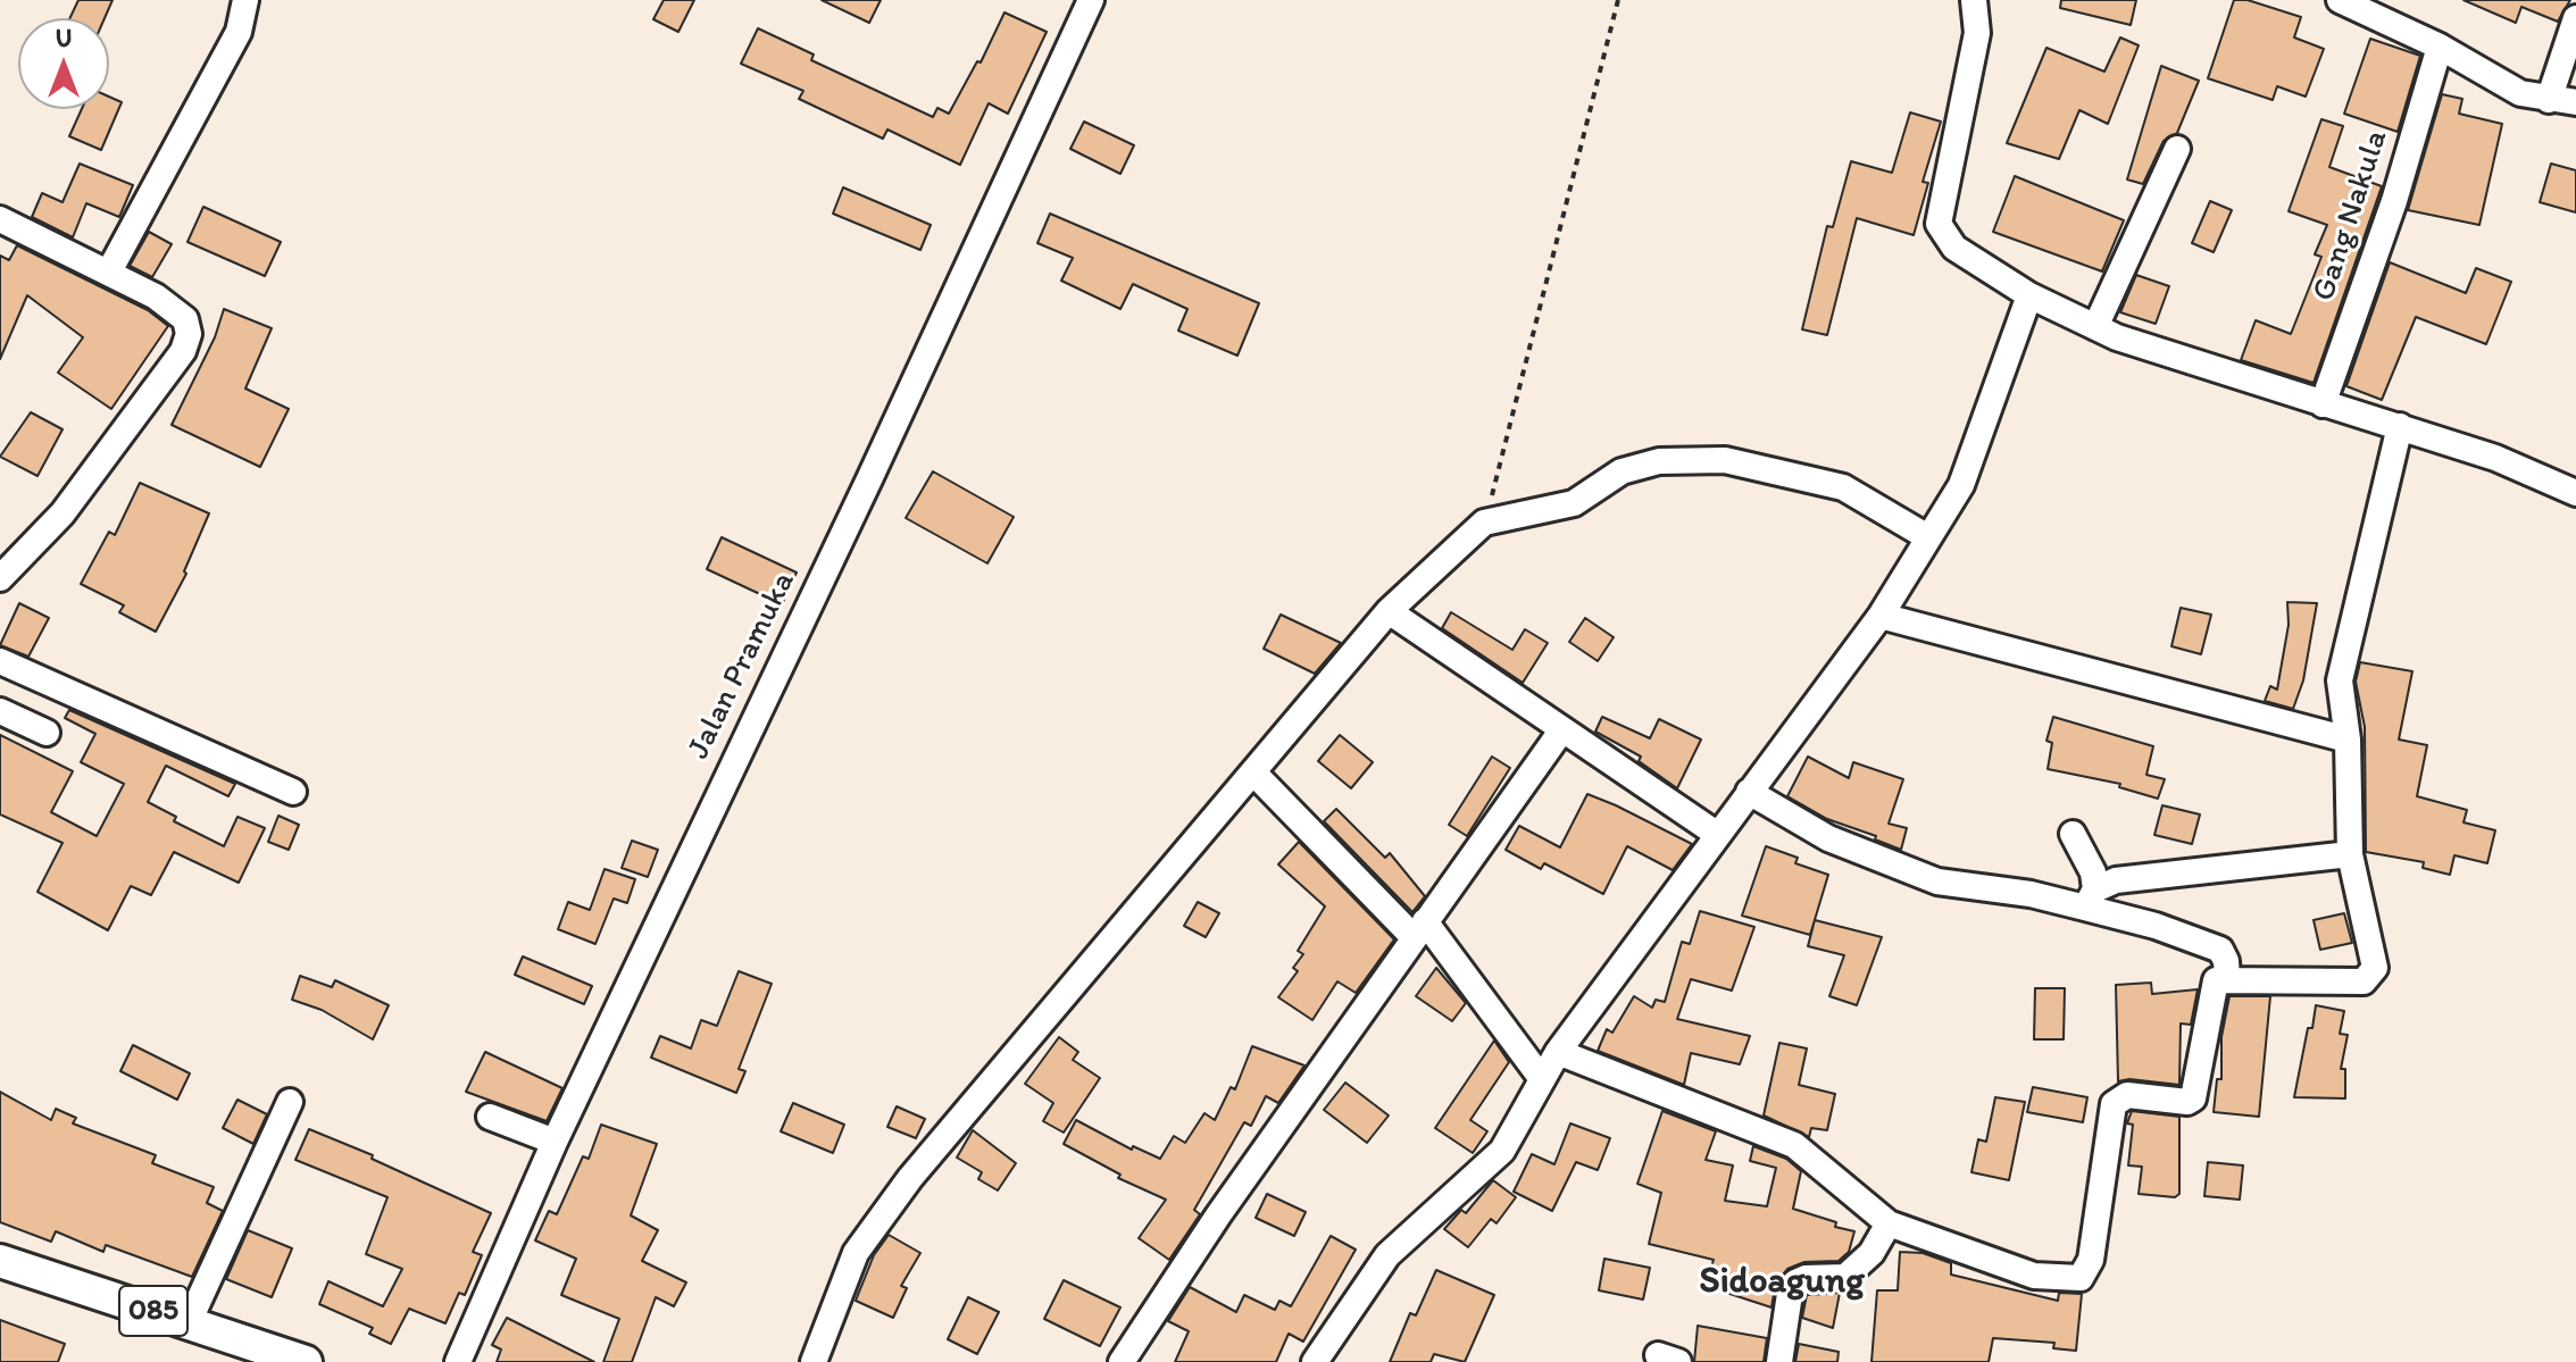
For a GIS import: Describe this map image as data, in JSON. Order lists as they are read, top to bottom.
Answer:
{
  "streets": {
    "main road": ["085"],
    "street": ["Gang Nakula", "Jalan Pramuka"]
  },
  "districts": ["Sidoagung"],
  "north": "top"
}
